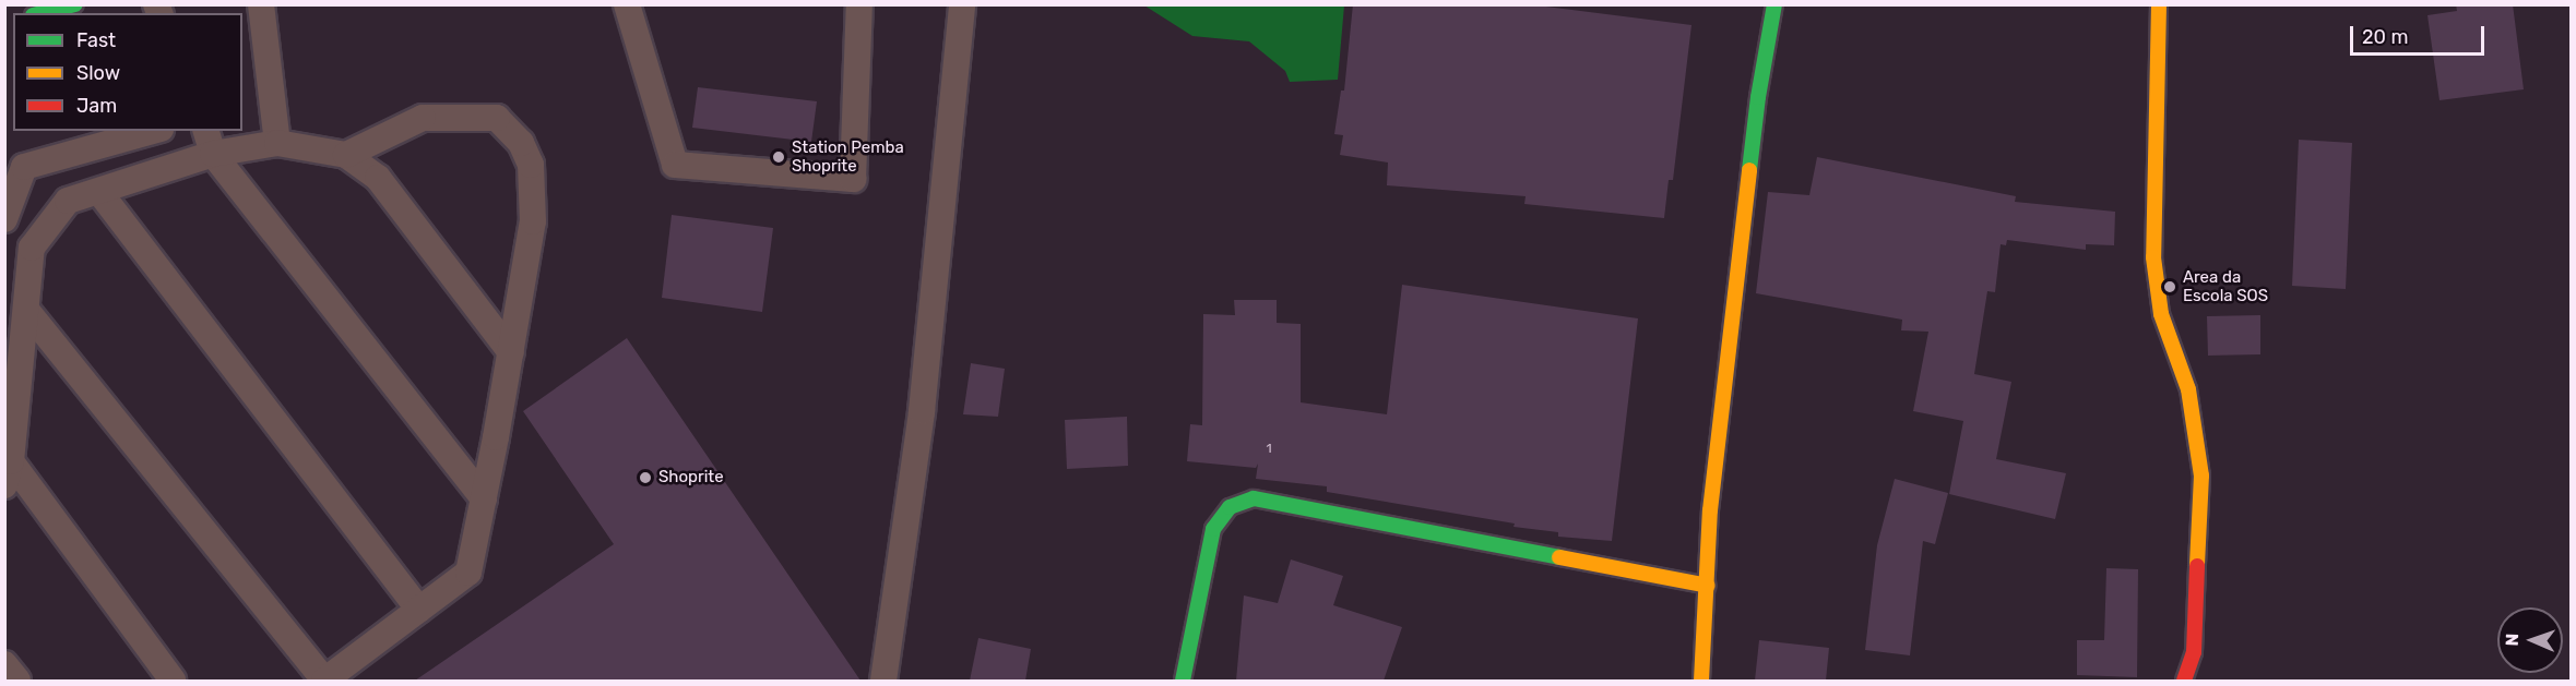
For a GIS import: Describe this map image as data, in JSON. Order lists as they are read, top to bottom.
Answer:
{
  "places": ["Station Pemba Shoprite", "Area da Escola SOS", "Shoprite"],
  "house_numbers": ["1"],
  "legend": ["Fast", "Slow", "Jam"],
  "scale_bar": "20 m",
  "north": "left"
}
